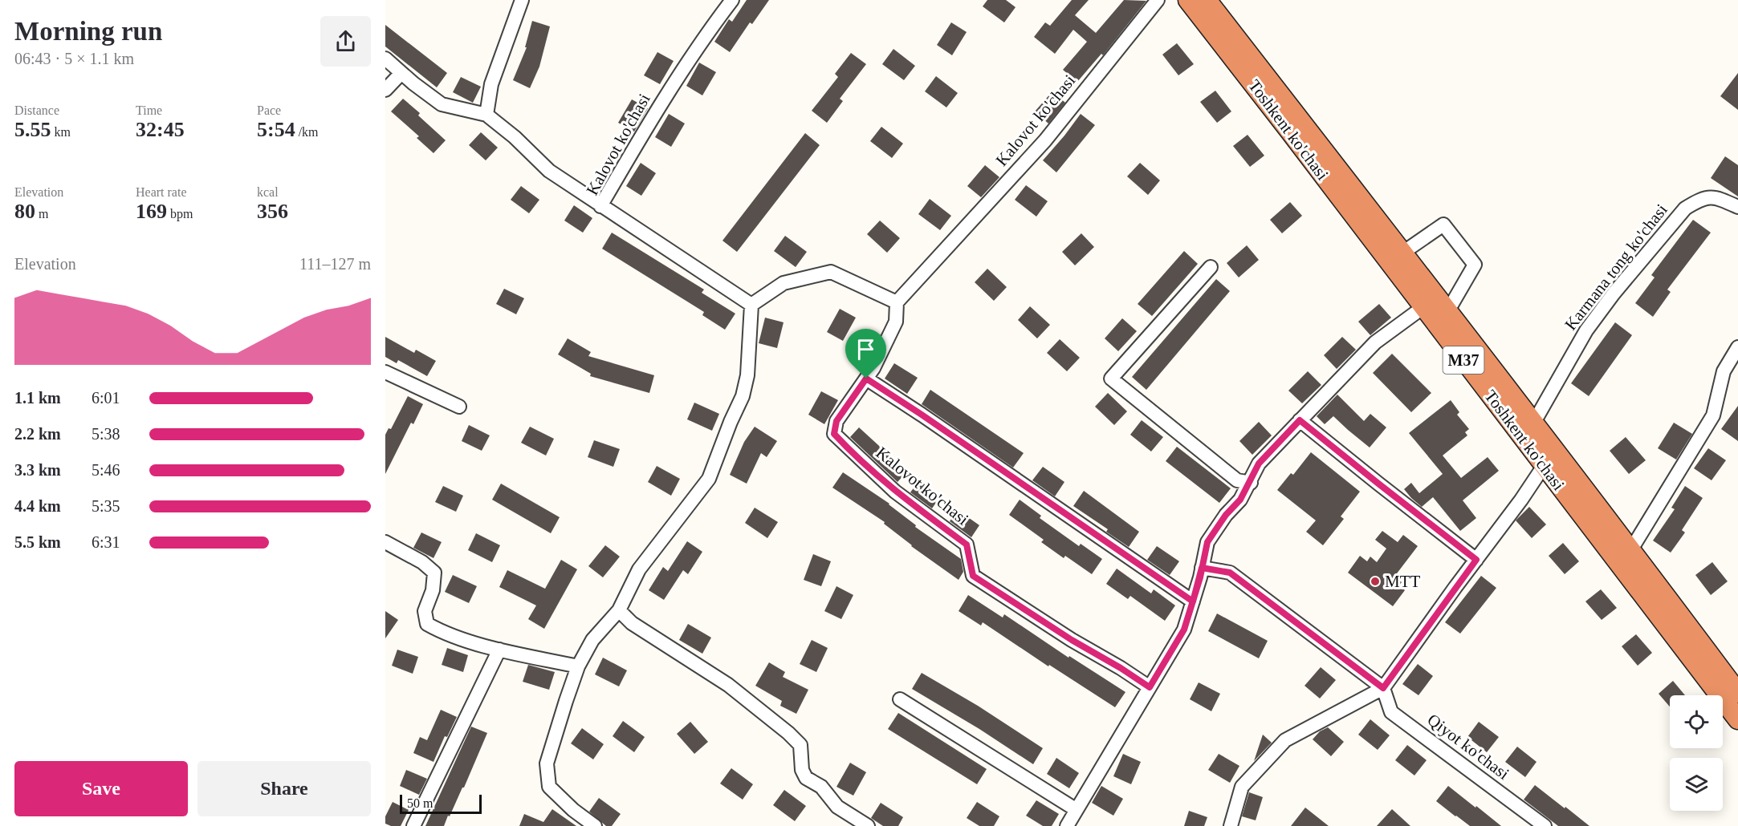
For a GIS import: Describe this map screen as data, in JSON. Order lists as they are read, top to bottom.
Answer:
{
  "streets": {
    "highway": ["Toshkent ko'chasi", "M37"],
    "street": ["Kalovot ko'chasi", "Karmana tong ko'chasi", "Qiyot ko'chasi"]
  },
  "crossings": [
    ["Toshkent ko'chasi", "Karmana tong ko'chasi"]
  ],
  "places": ["MTT"],
  "scale_bar": "50 m",
  "page": {
    "heading": ["Morning run", "06:43 · 5 × 1.1 km"],
    "stats": [
      ["Distance", "5.55 km"],
      ["Time", "32:45"],
      ["Pace", "5:54 /km"],
      ["Elevation", "80 m"],
      ["Heart rate", "169 bpm"],
      ["kcal", "356"]
    ],
    "chart": ["Elevation", "111–127 m"],
    "list": [
      {
        "name": "1.1 km",
        "note": "6:01"
      },
      {
        "name": "2.2 km",
        "note": "5:38"
      },
      {
        "name": "3.3 km",
        "note": "5:46"
      },
      {
        "name": "4.4 km",
        "note": "5:35"
      },
      {
        "name": "5.5 km",
        "note": "6:31"
      }
    ],
    "buttons": ["Save", "Share"],
    "scale": "50 m"
  }
}
